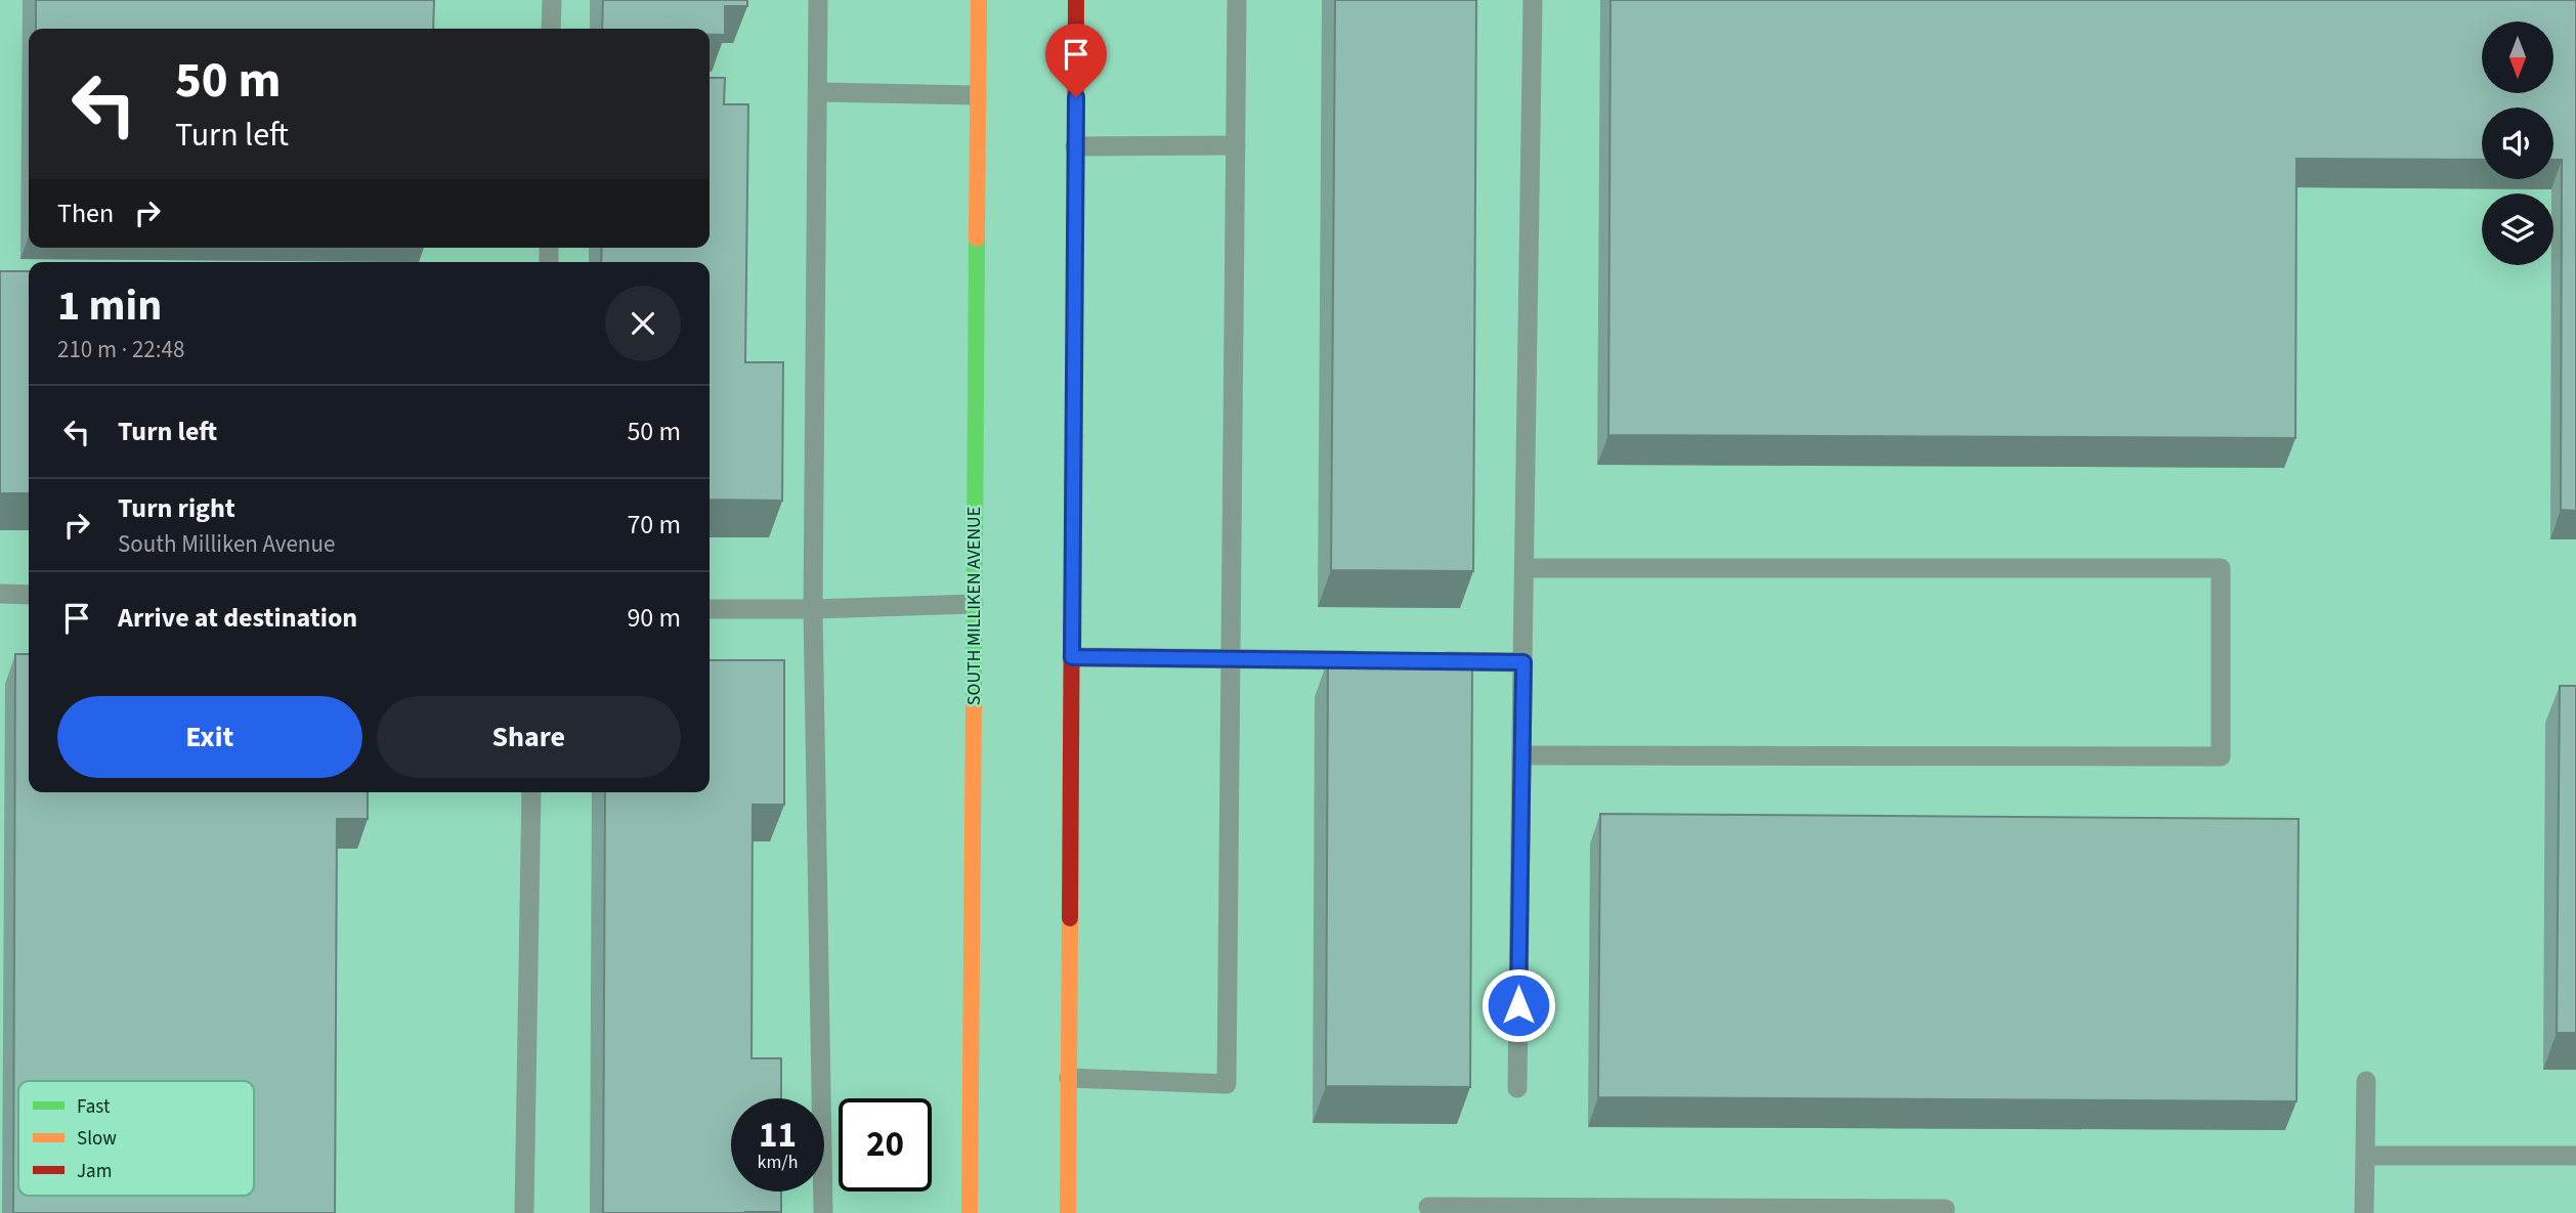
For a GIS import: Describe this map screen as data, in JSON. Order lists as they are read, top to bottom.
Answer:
{
  "streets": {
    "main road": ["SOUTH MILLIKEN AVENUE"]
  },
  "legend": ["Fast", "Slow", "Jam"],
  "north": "bottom",
  "page": {
    "turn": ["50 m", "Turn left"],
    "then": "Then",
    "heading": ["1 min", "210 m · 22:48"],
    "list": [
      {
        "name": "Turn left",
        "value": "50 m"
      },
      {
        "name": "Turn right",
        "note": "South Milliken Avenue",
        "value": "70 m"
      },
      {
        "name": "Arrive at destination",
        "value": "90 m"
      }
    ],
    "buttons": ["Exit", "Share"],
    "speed": "11 km/h",
    "limit": "20"
  }
}
